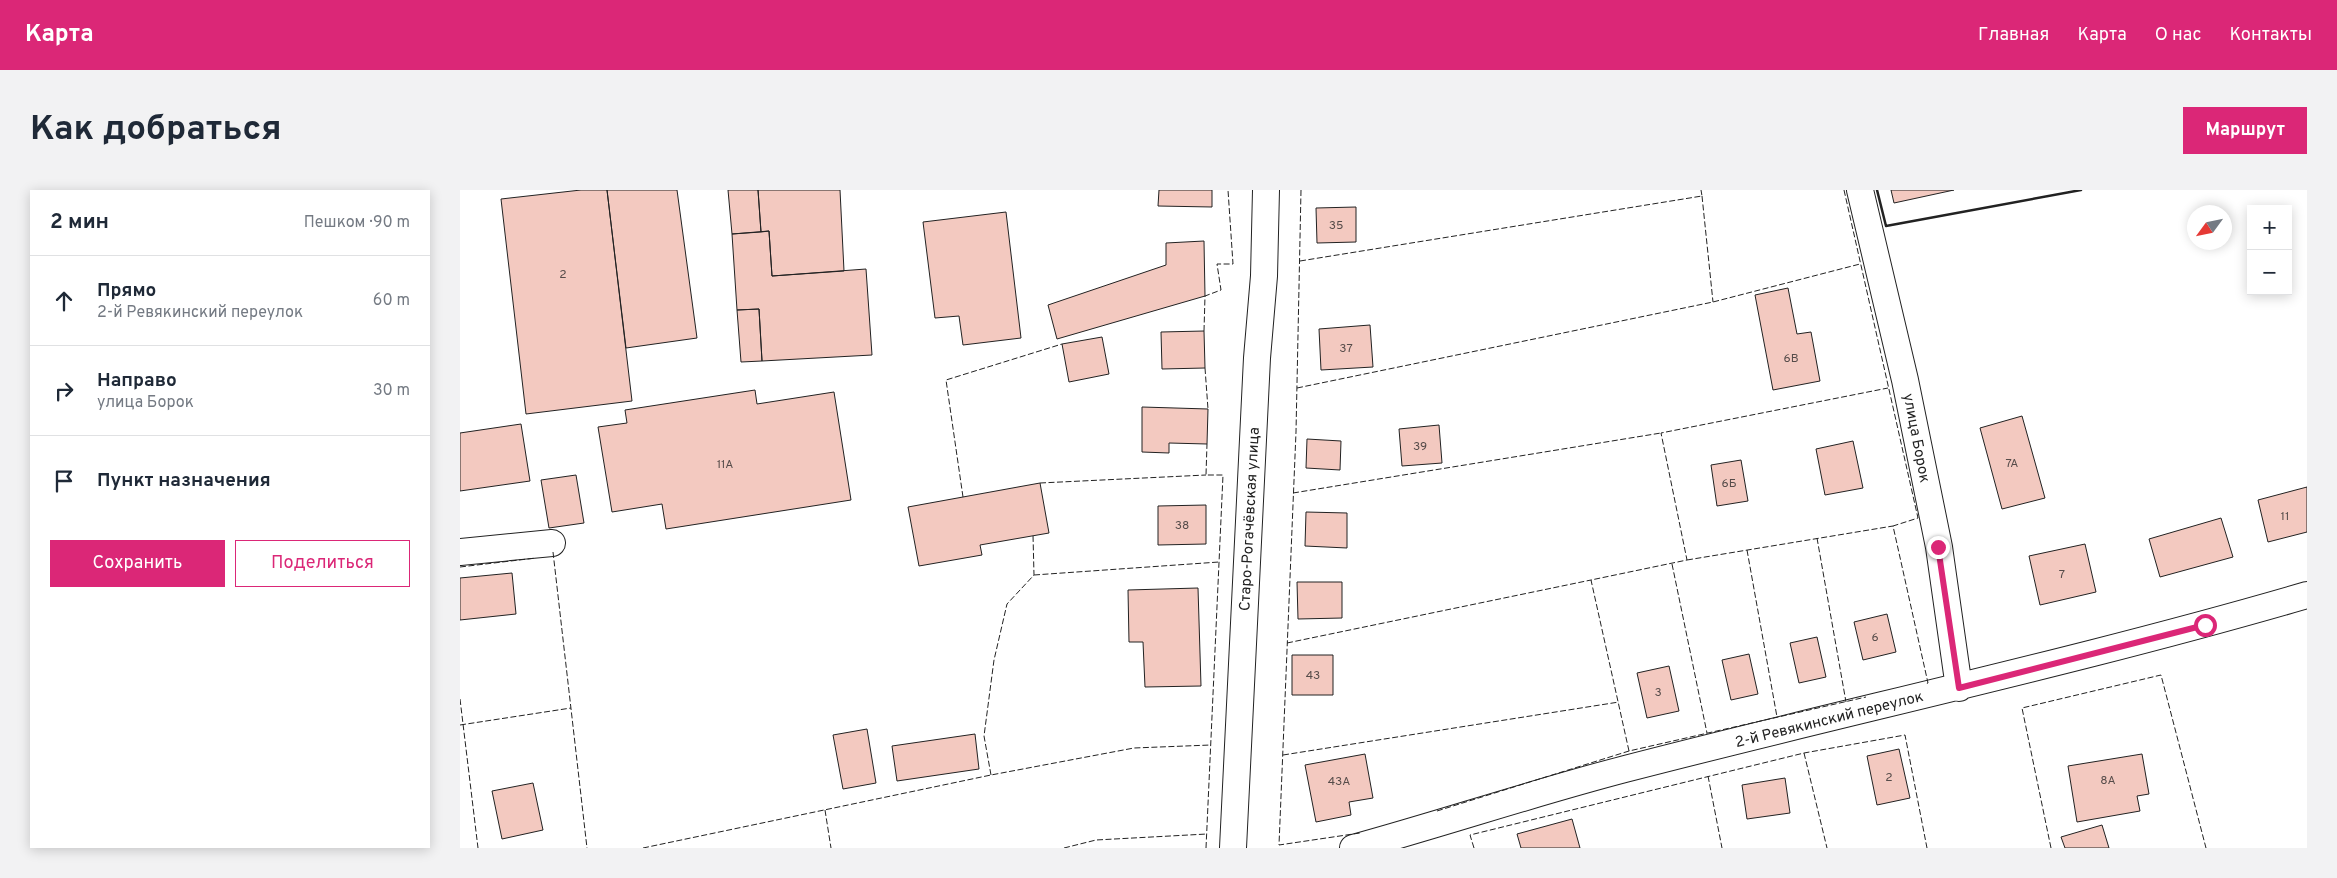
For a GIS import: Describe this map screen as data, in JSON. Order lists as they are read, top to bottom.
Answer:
{
  "streets": {
    "street": ["улица Борок", "Старо-Рогачёвская улица", "2-й Ревякинский переулок"]
  },
  "crossings": [
    ["улица Борок", "2-й Ревякинский переулок"]
  ],
  "house_numbers": [
    "35",
    "2",
    "37",
    "6В",
    "39",
    "7А",
    "11А",
    "6Б",
    "11",
    "38",
    "7",
    "6",
    "43",
    "3",
    "2",
    "8А",
    "43А"
  ],
  "north": "bottom left",
  "page": {
    "header": "Карта",
    "nav": [
      "Главная",
      "Карта",
      "О нас",
      "Контакты"
    ],
    "buttons": [
      "Маршрут",
      ["Сохранить", "Поделиться"]
    ],
    "title": "Как добраться",
    "heading": ["2 мин", "Пешком · 90 m"],
    "map_buttons": ["+", "−"],
    "list": [
      ["Прямо", "2-й Ревякинский переулок", "60 m"],
      ["Направо", "улица Борок", "30 m"],
      "Пункт назначения"
    ]
  }
}
